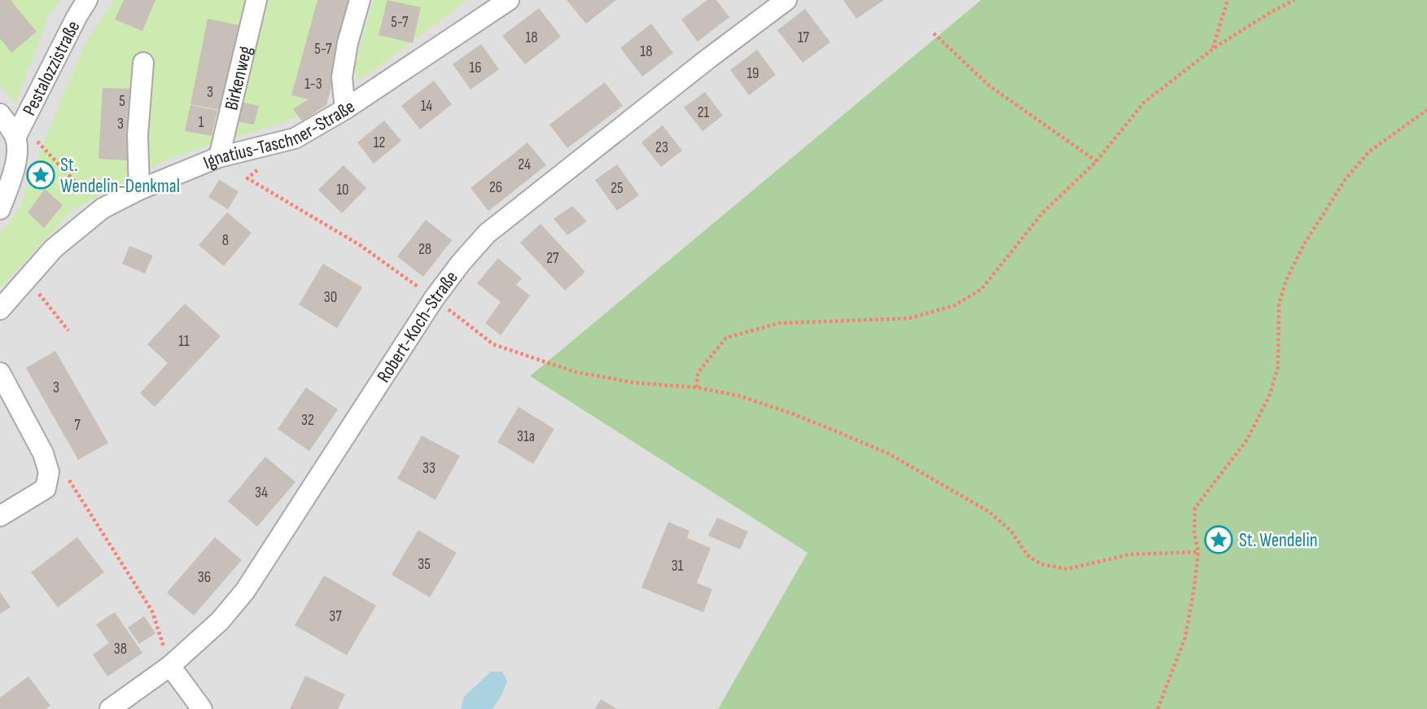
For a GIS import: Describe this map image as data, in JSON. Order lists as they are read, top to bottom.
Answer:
{
  "streets": {
    "street": [
      "Pestalozzistraße",
      "Birkenweg",
      "Ignatius-Taschner-Straße",
      "Robert-Koch-Straße"
    ]
  },
  "crossings": [
    ["Birkenweg", "Ignatius-Taschner-Straße"]
  ],
  "places": {
    "place": ["St. Wendelin-Denkmal", "St. Wendelin"]
  },
  "house_numbers": [
    "5-7",
    "18",
    "17",
    "5-7",
    "18",
    "16",
    "19",
    "1-3",
    "3",
    "5",
    "14",
    "21",
    "1",
    "3",
    "12",
    "23",
    "24",
    "26",
    "25",
    "10",
    "8",
    "28",
    "27",
    "30",
    "11",
    "3",
    "32",
    "7",
    "31a",
    "33",
    "34",
    "35",
    "31",
    "36",
    "37",
    "38"
  ]
}
